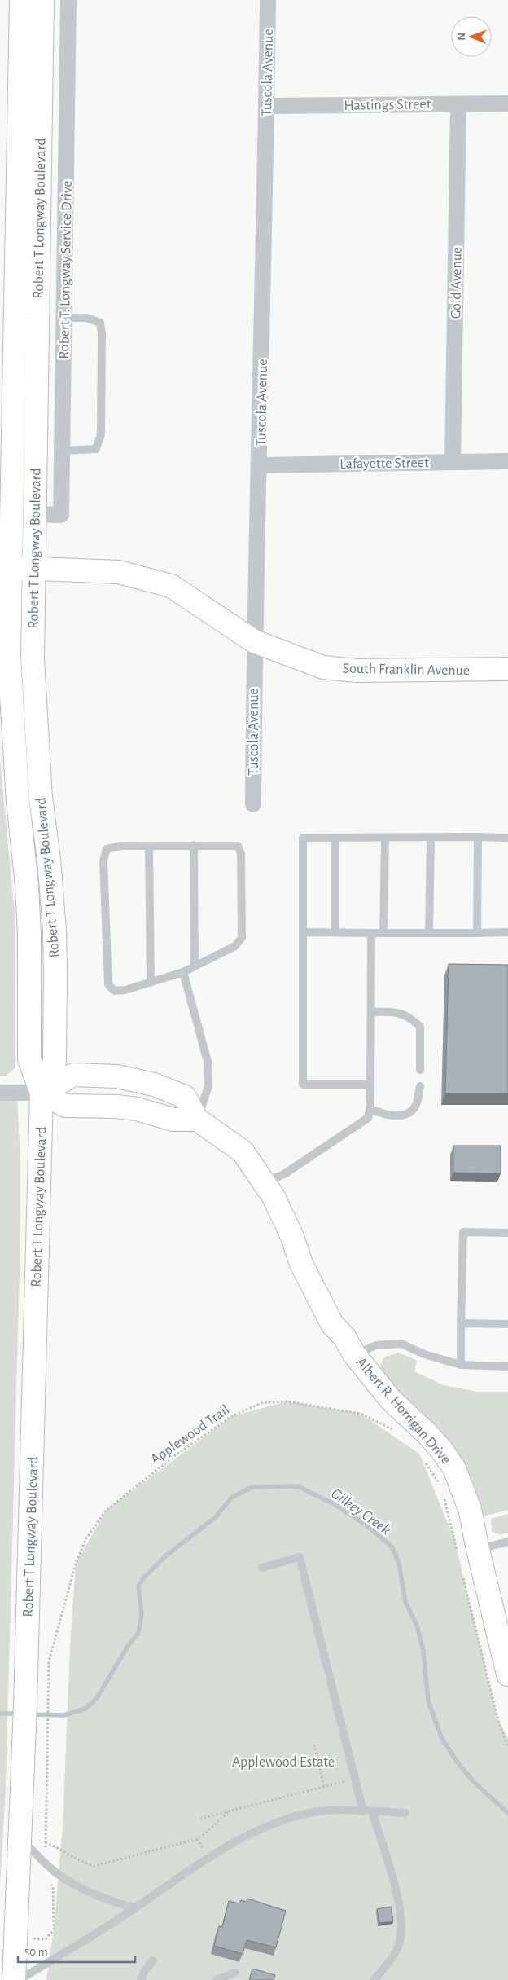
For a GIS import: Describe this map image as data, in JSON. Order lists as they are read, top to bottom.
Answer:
{
  "streets": {
    "street": [
      "Tuscola Avenue",
      "Hastings Street",
      "Robert T Longway Boulevard",
      "Robert T. Longway Service Drive",
      "Gold Avenue",
      "Lafayette Street",
      "South Franklin Avenue",
      "Albert R. Horrigan Drive"
    ],
    "path": ["Applewood Trail"]
  },
  "crossings": [
    ["Tuscola Avenue", "Hastings Street"],
    ["Tuscola Avenue", "Lafayette Street"],
    ["Tuscola Avenue", "South Franklin Avenue"],
    ["Hastings Street", "Gold Avenue"],
    ["Robert T Longway Boulevard", "Robert T. Longway Service Drive"],
    ["Robert T Longway Boulevard", "South Franklin Avenue"],
    ["Robert T Longway Boulevard", "Albert R. Horrigan Drive"],
    ["Gold Avenue", "Lafayette Street"]
  ],
  "water": ["Gilkey Creek"],
  "parks": ["Applewood Estate"],
  "scale_bar": "50 m",
  "north": "left"
}
